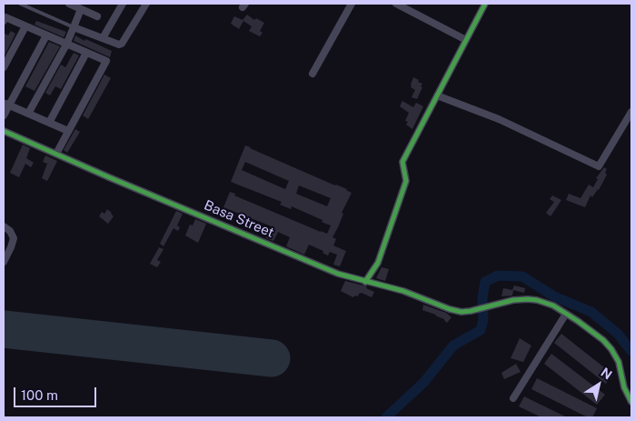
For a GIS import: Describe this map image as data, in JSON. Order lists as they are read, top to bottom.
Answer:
{
  "streets": {
    "street": ["Basa Street"]
  },
  "scale_bar": "100 m",
  "north": "top right"
}
